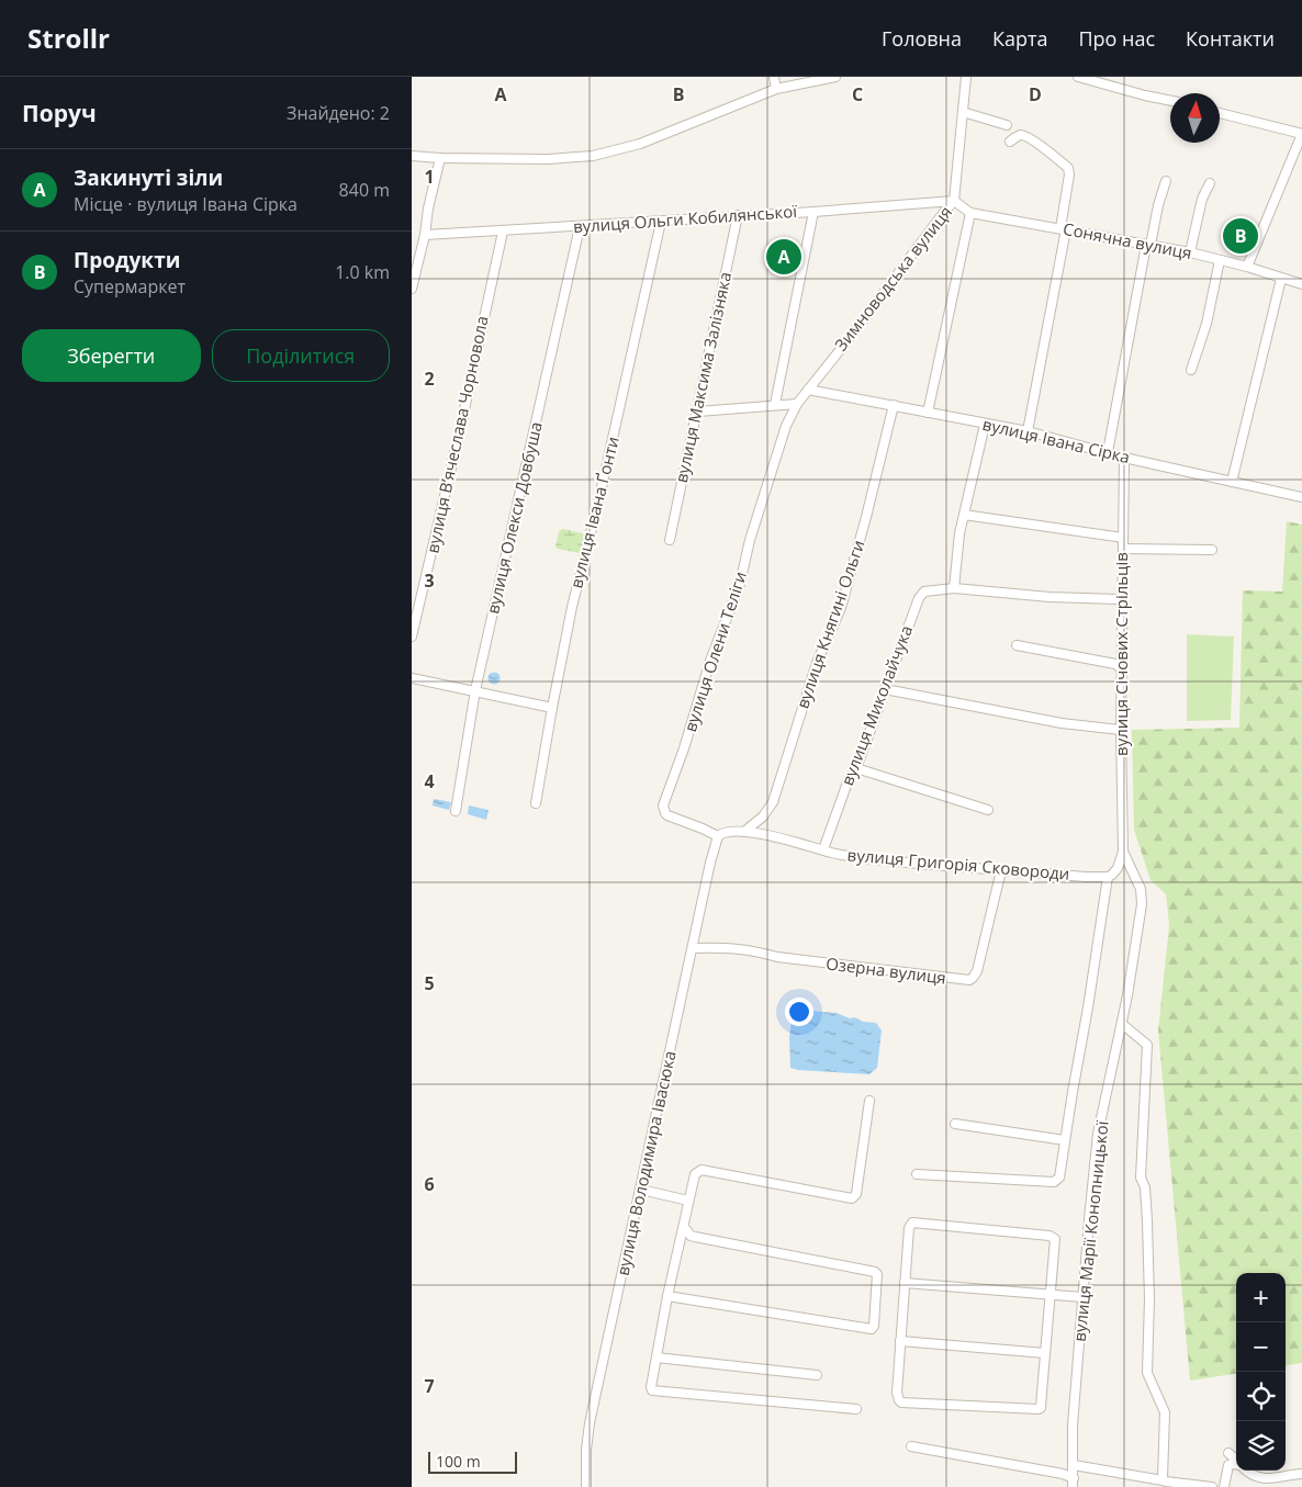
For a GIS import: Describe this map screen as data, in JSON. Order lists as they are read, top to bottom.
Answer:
{
  "streets": {
    "street": [
      "вулиця Ольги Кобилянської",
      "Сонячна вулиця",
      "Зимноводська вулиця",
      "вулиця Максима Залізняка",
      "вулиця Вʼячеслава Чорновола",
      "вулиця Івана Сірка",
      "вулиця Івана Ґонти",
      "вулиця Олекси Довбуша",
      "вулиця Княгині Ольги",
      "вулиця Олени Теліги",
      "вулиця Січових Стрільців",
      "вулиця Миколайчука",
      "вулиця Григорія Сковороди",
      "Озерна вулиця",
      "вулиця Володимира Івасюка",
      "вулиця Марії Конопницької"
    ]
  },
  "crossings": [
    ["вулиця Ольги Кобилянської", "Сонячна вулиця"],
    ["вулиця Ольги Кобилянської", "Зимноводська вулиця"],
    ["вулиця Ольги Кобилянської", "вулиця Максима Залізняка"],
    ["вулиця Ольги Кобилянської", "вулиця Вʼячеслава Чорновола"],
    ["вулиця Ольги Кобилянської", "вулиця Івана Ґонти"],
    ["вулиця Ольги Кобилянської", "вулиця Олекси Довбуша"],
    ["Сонячна вулиця", "Зимноводська вулиця"],
    ["Зимноводська вулиця", "вулиця Івана Сірка"],
    ["Зимноводська вулиця", "вулиця Олени Теліги"],
    ["вулиця Івана Сірка", "вулиця Княгині Ольги"],
    ["вулиця Івана Сірка", "вулиця Січових Стрільців"],
    ["вулиця Княгині Ольги", "вулиця Григорія Сковороди"],
    ["вулиця Олени Теліги", "вулиця Григорія Сковороди"],
    ["вулиця Олени Теліги", "вулиця Володимира Івасюка"],
    ["вулиця Січових Стрільців", "вулиця Миколайчука"],
    ["вулиця Січових Стрільців", "вулиця Марії Конопницької"],
    ["вулиця Миколайчука", "вулиця Григорія Сковороди"],
    ["вулиця Григорія Сковороди", "Озерна вулиця"],
    ["вулиця Григорія Сковороди", "вулиця Володимира Івасюка"],
    ["Озерна вулиця", "вулиця Володимира Івасюка"]
  ],
  "scale_bar": "100 m",
  "north": "top",
  "page": {
    "header": "Strollr",
    "nav": [
      "Головна",
      "Карта",
      "Про нас",
      "Контакти"
    ],
    "heading": ["Поруч", "Знайдено: 2"],
    "list": [
      {
        "mark": "A",
        "name": "Закинуті зіли",
        "note": "Місце · вулиця Івана Сірка",
        "value": "840 m"
      },
      {
        "mark": "B",
        "name": "Продукти",
        "note": "Супермаркет",
        "value": "1.0 km"
      }
    ],
    "pins": ["B", "A"],
    "buttons": ["Зберегти", "Поділитися"],
    "map_buttons": ["+", "−"],
    "scale": "100 m"
  },
  "grid": {
    "columns": [
      "A",
      "B",
      "C",
      "D"
    ],
    "rows": [
      "1",
      "2",
      "3",
      "4",
      "5",
      "6",
      "7"
    ]
  }
}
